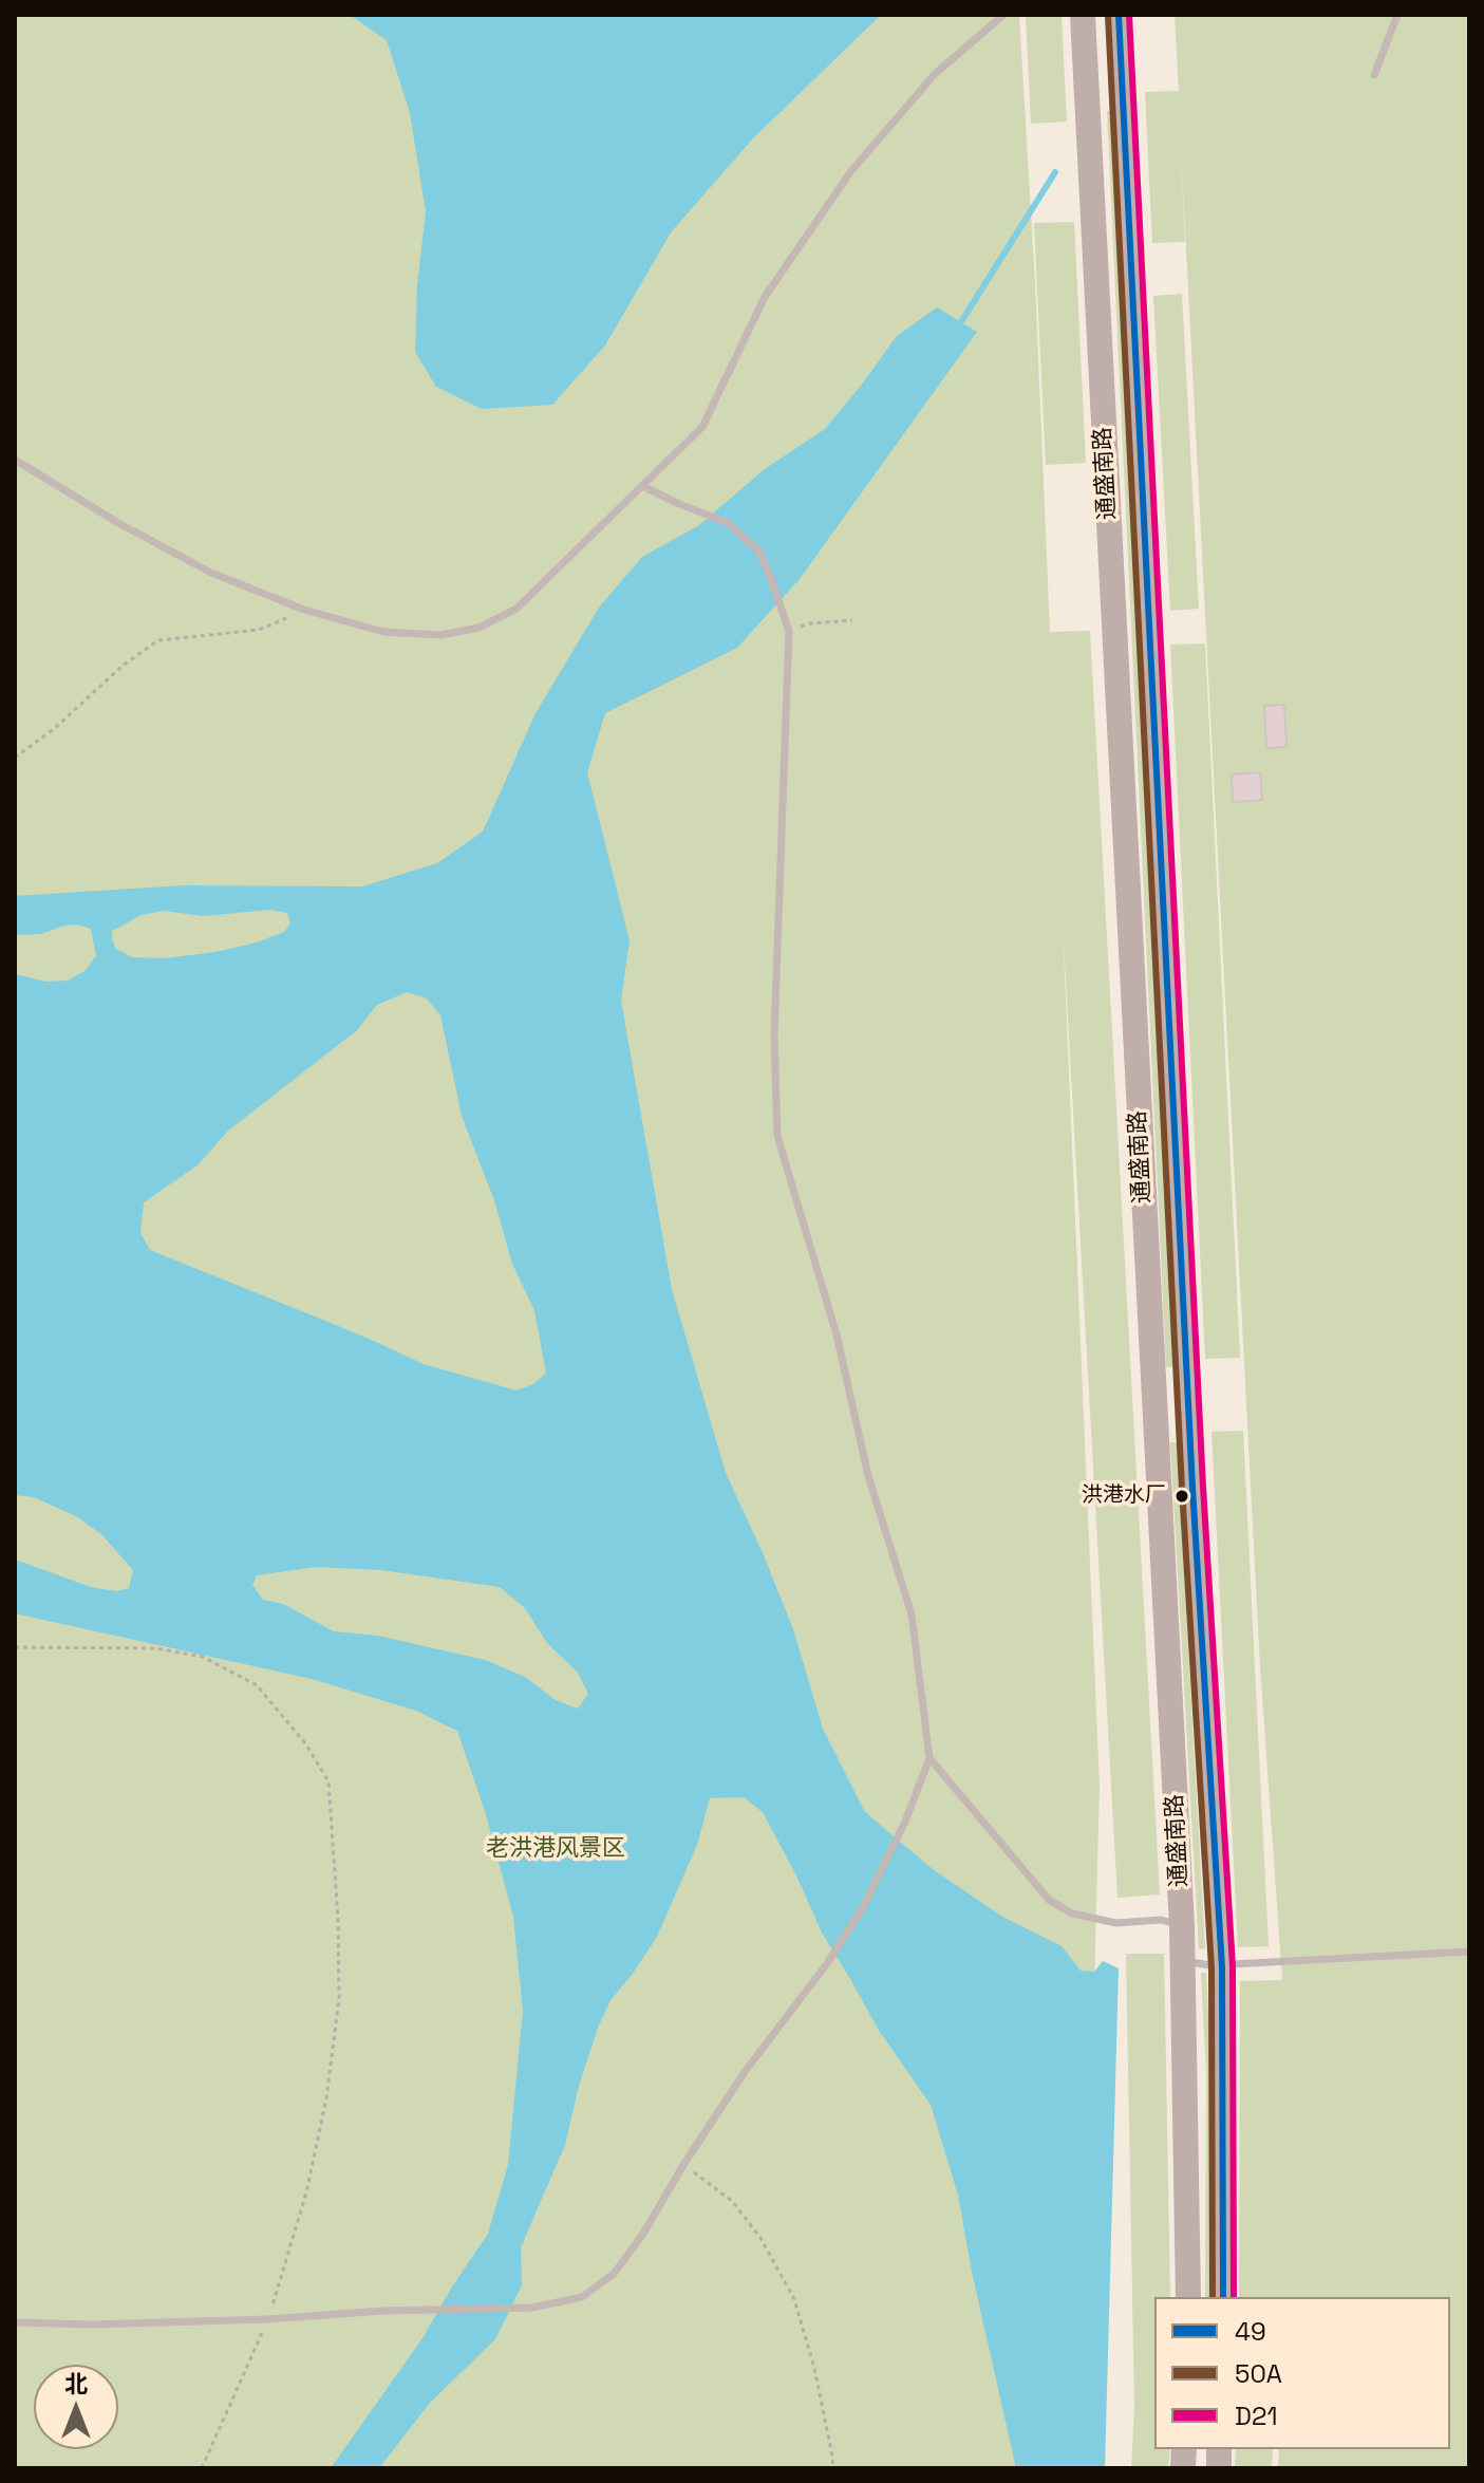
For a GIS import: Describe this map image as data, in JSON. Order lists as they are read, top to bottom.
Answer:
{
  "streets": {
    "main road": ["通盛南路"]
  },
  "parks": ["老洪港风景区"],
  "places": ["洪港水厂"],
  "lines": ["transit line 49", "transit line D21", "transit line 50A"],
  "legend": ["49", "50A", "D21"],
  "north": "top"
}
